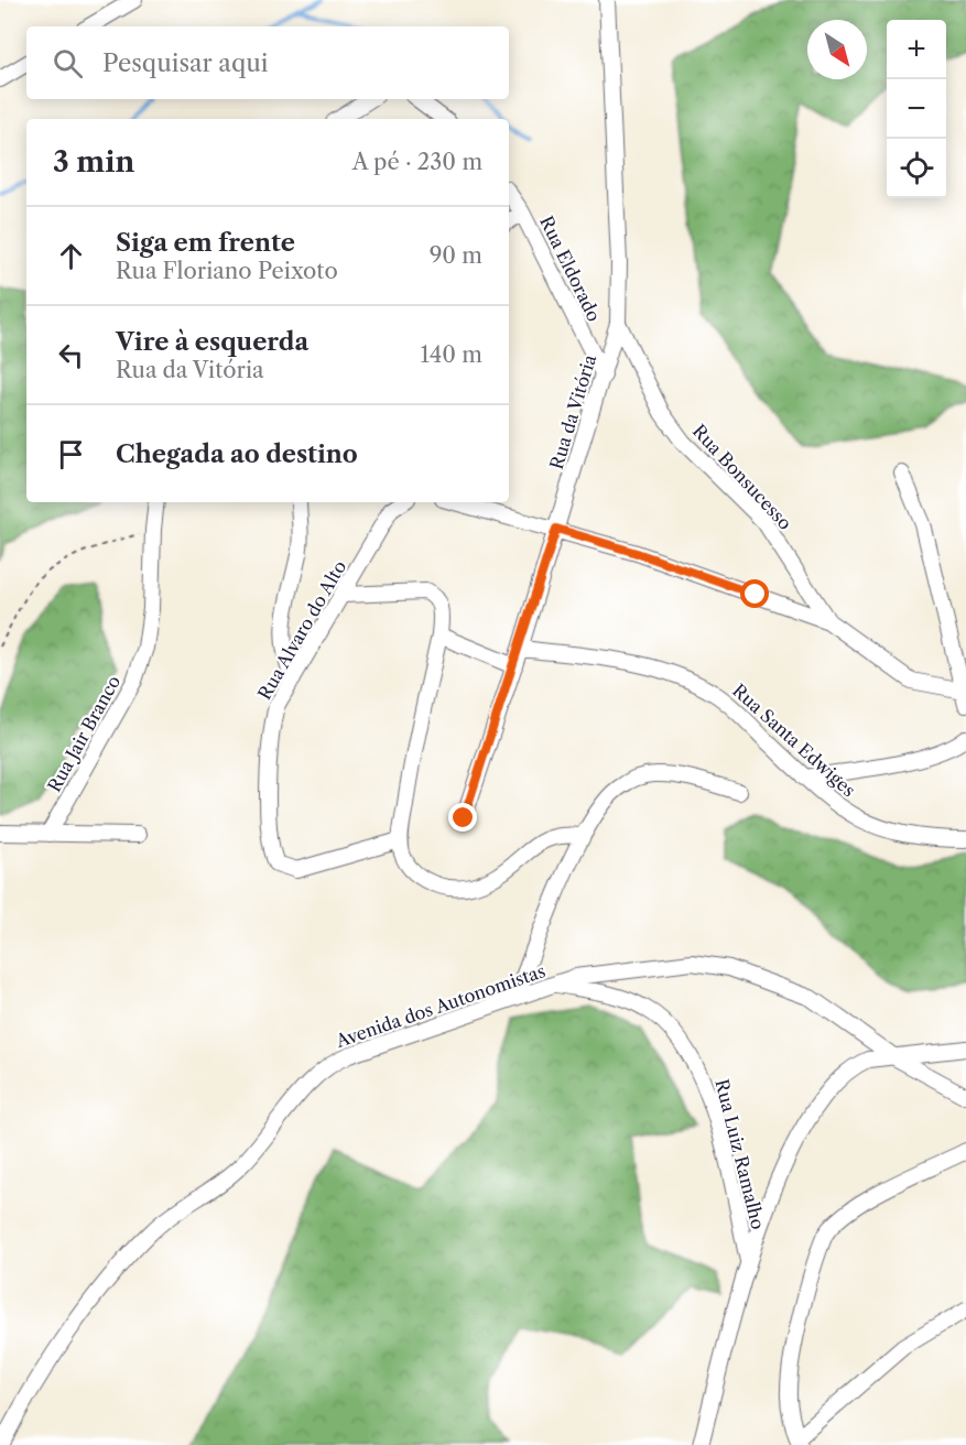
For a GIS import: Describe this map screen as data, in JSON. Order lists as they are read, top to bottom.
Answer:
{
  "streets": {
    "street": [
      "Rua Eldorado",
      "Rua da Vitória",
      "Rua Bonsucesso",
      "Rua Alvaro do Alto",
      "Rua Jair Branco",
      "Rua Santa Edwiges",
      "Avenida dos Autonomistas",
      "Rua Luiz Ramalho"
    ]
  },
  "crossings": [
    ["Rua Eldorado", "Rua da Vitória"],
    ["Rua da Vitória", "Rua Bonsucesso"],
    ["Rua da Vitória", "Rua Santa Edwiges"],
    ["Avenida dos Autonomistas", "Rua Luiz Ramalho"]
  ],
  "north": "bottom right",
  "page": {
    "map_buttons": ["+", "−"],
    "search": "Pesquisar aqui",
    "heading": ["3 min", "A pé · 230 m"],
    "list": [
      ["Siga em frente", "Rua Floriano Peixoto", "90 m"],
      ["Vire à esquerda", "Rua da Vitória", "140 m"],
      "Chegada ao destino"
    ]
  }
}
